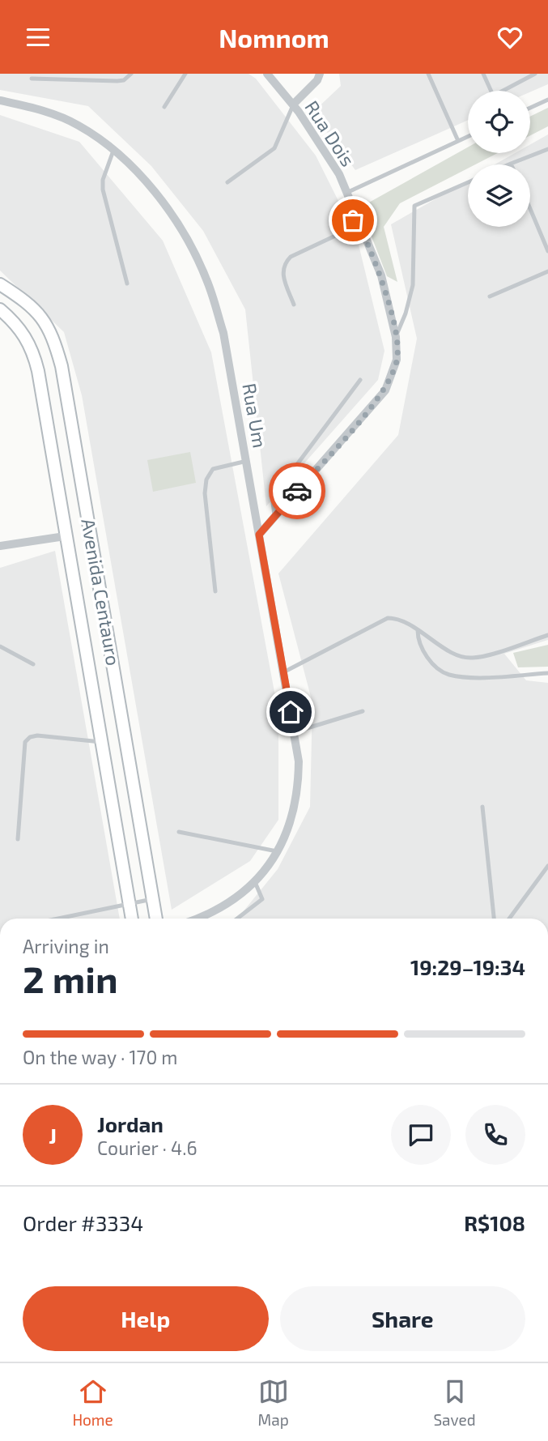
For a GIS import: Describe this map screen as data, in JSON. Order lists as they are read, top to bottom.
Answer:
{
  "streets": {
    "street": ["Rua Dois", "Rua Um", "Avenida Centauro"]
  },
  "crossings": [
    ["Rua Dois", "Rua Um"]
  ],
  "page": {
    "header": "Nomnom",
    "heading": ["2 min", "Arriving in", "19:29–19:34"],
    "panel": [
      "Jordan",
      "Courier · 4.6",
      "Order #3334",
      "R$108"
    ],
    "bar": "On the way · 170 m",
    "round": "J",
    "buttons": ["Help", "Share"],
    "tabs": ["Home", "Map", "Saved"]
  }
}
